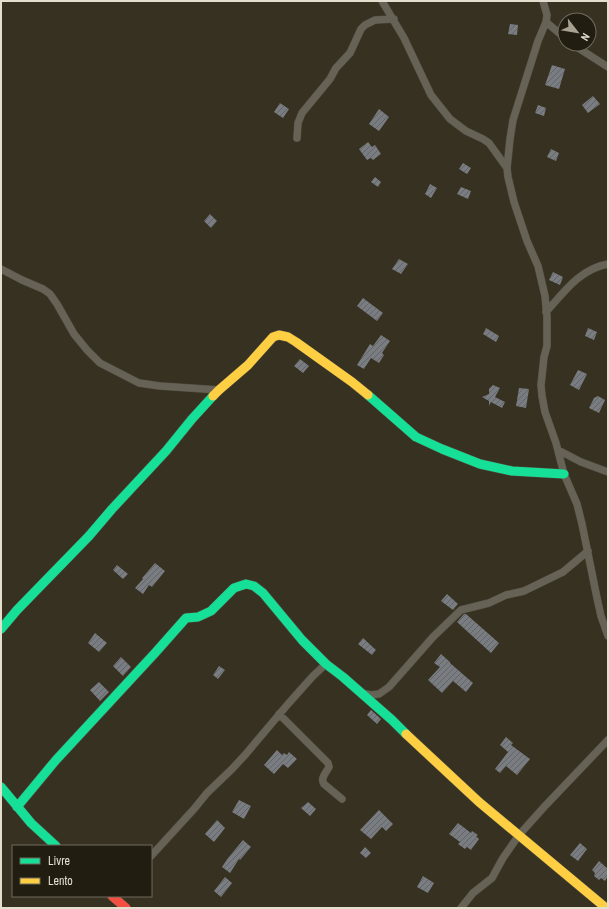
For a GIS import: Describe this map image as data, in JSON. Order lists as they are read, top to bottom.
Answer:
{
  "legend": ["Livre", "Lento"],
  "north": "bottom right"
}
